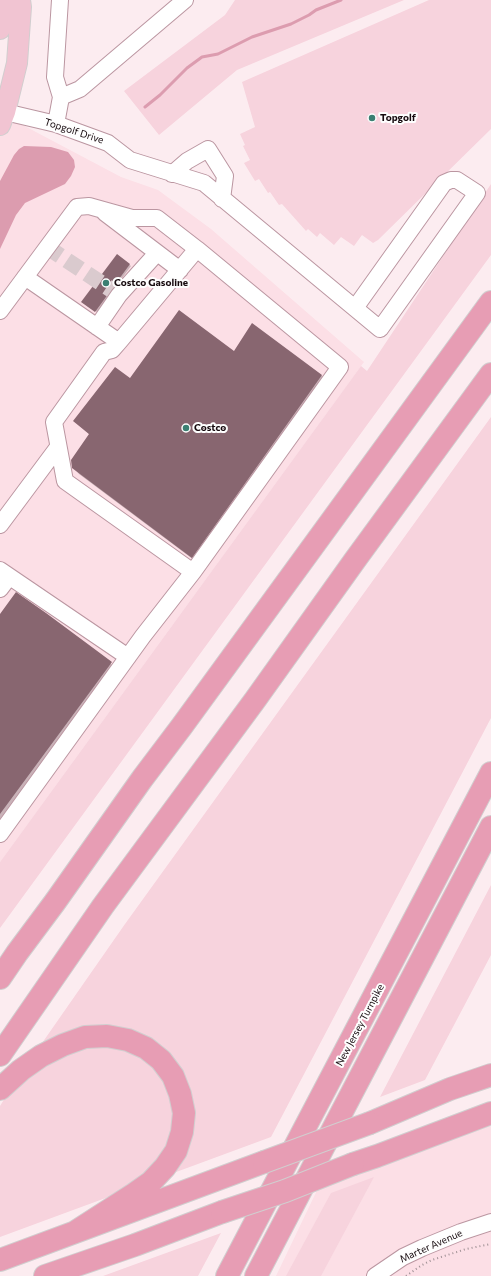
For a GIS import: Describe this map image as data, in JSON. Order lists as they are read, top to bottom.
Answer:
{
  "streets": {
    "highway": ["New Jersey Turnpike"],
    "street": ["Topgolf Drive", "Marter Avenue"]
  },
  "places": ["Topgolf", "Costco Gasoline", "Costco"]
}
